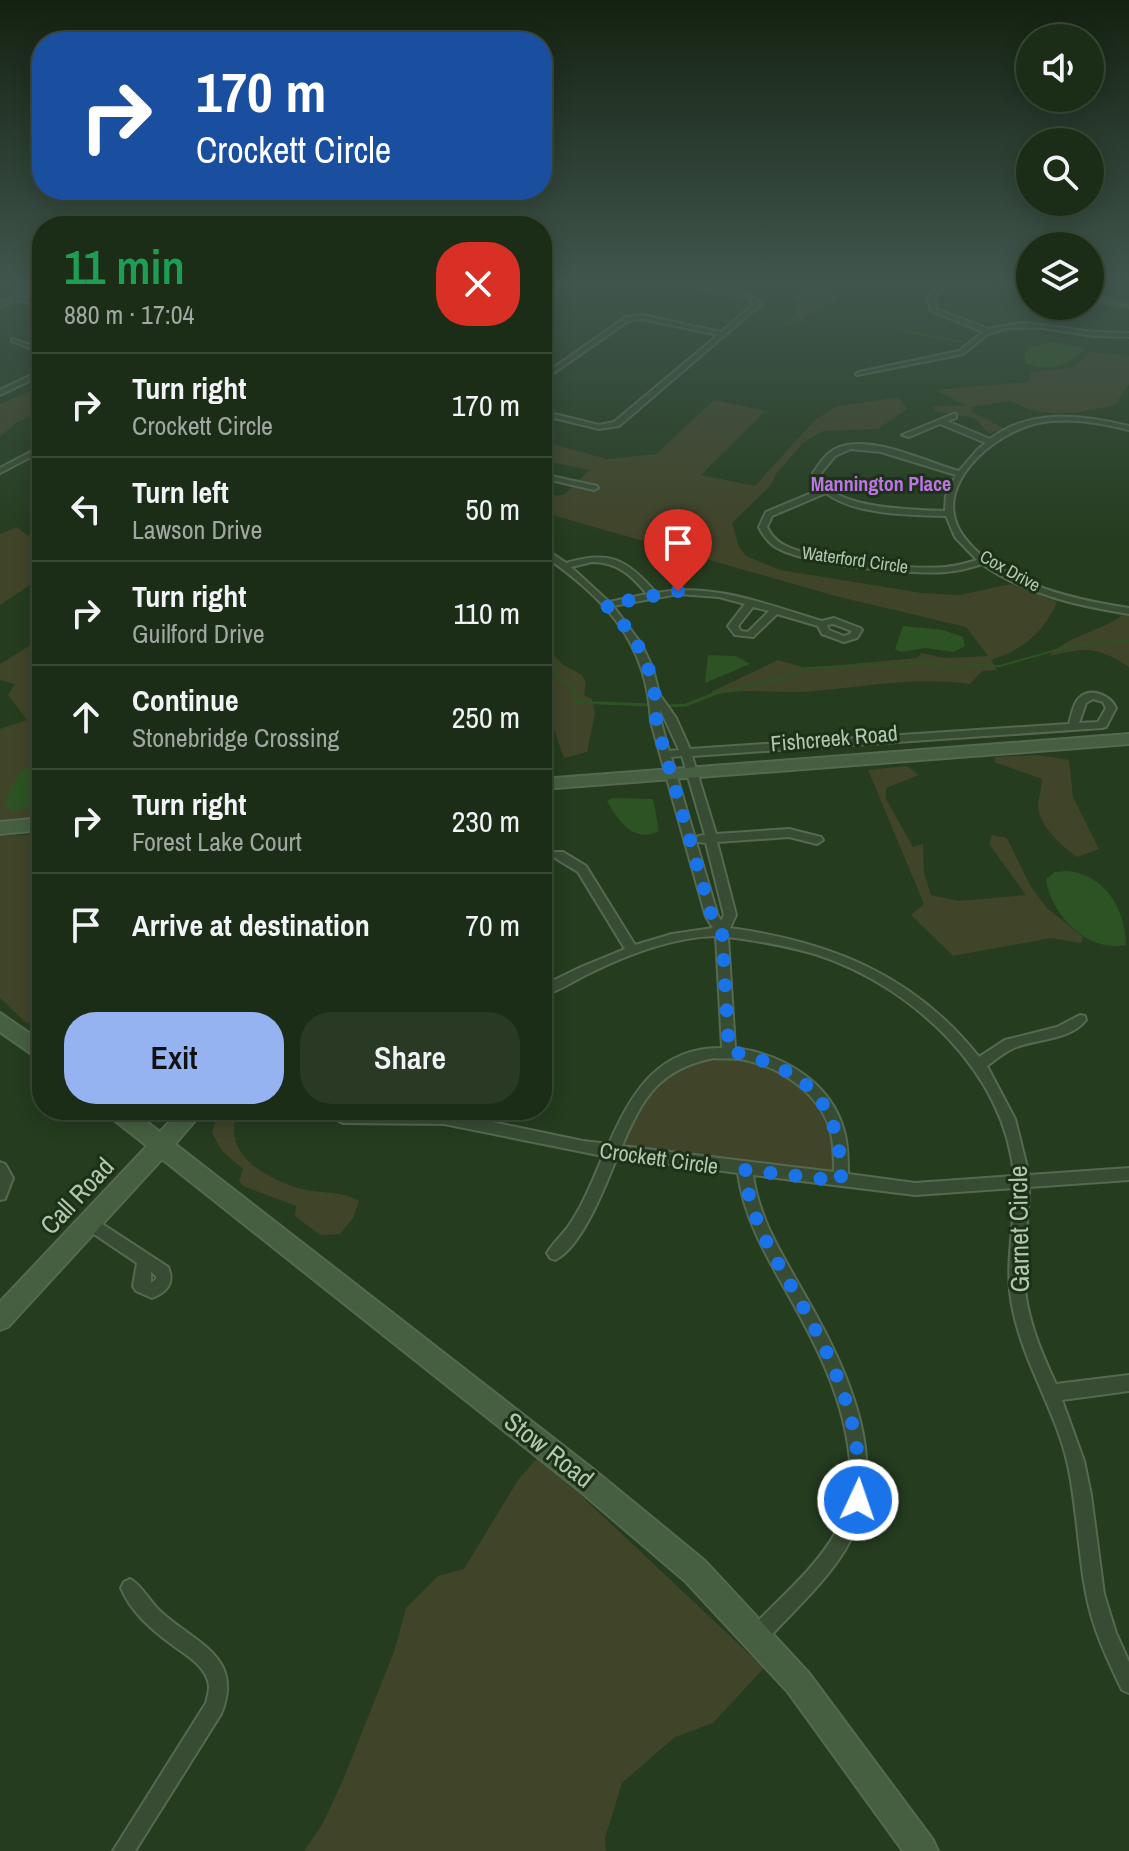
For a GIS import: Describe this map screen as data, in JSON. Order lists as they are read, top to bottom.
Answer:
{
  "streets": {
    "street": [
      "Waterford Circle",
      "Cox Drive",
      "Fishcreek Road",
      "Crockett Circle",
      "Call Road",
      "Garnet Circle",
      "Stow Road"
    ]
  },
  "crossings": [
    ["Waterford Circle", "Cox Drive"],
    ["Crockett Circle", "Garnet Circle"],
    ["Call Road", "Stow Road"]
  ],
  "districts": ["Mannington Place"],
  "page": {
    "turn": ["170 m", "Crockett Circle"],
    "heading": ["11 min", "880 m · 17:04"],
    "list": [
      {
        "name": "Turn right",
        "note": "Crockett Circle",
        "value": "170 m"
      },
      {
        "name": "Turn left",
        "note": "Lawson Drive",
        "value": "50 m"
      },
      {
        "name": "Turn right",
        "note": "Guilford Drive",
        "value": "110 m"
      },
      {
        "name": "Continue",
        "note": "Stonebridge Crossing",
        "value": "250 m"
      },
      {
        "name": "Turn right",
        "note": "Forest Lake Court",
        "value": "230 m"
      },
      {
        "name": "Arrive at destination",
        "value": "70 m"
      }
    ],
    "buttons": ["Exit", "Share"]
  }
}
